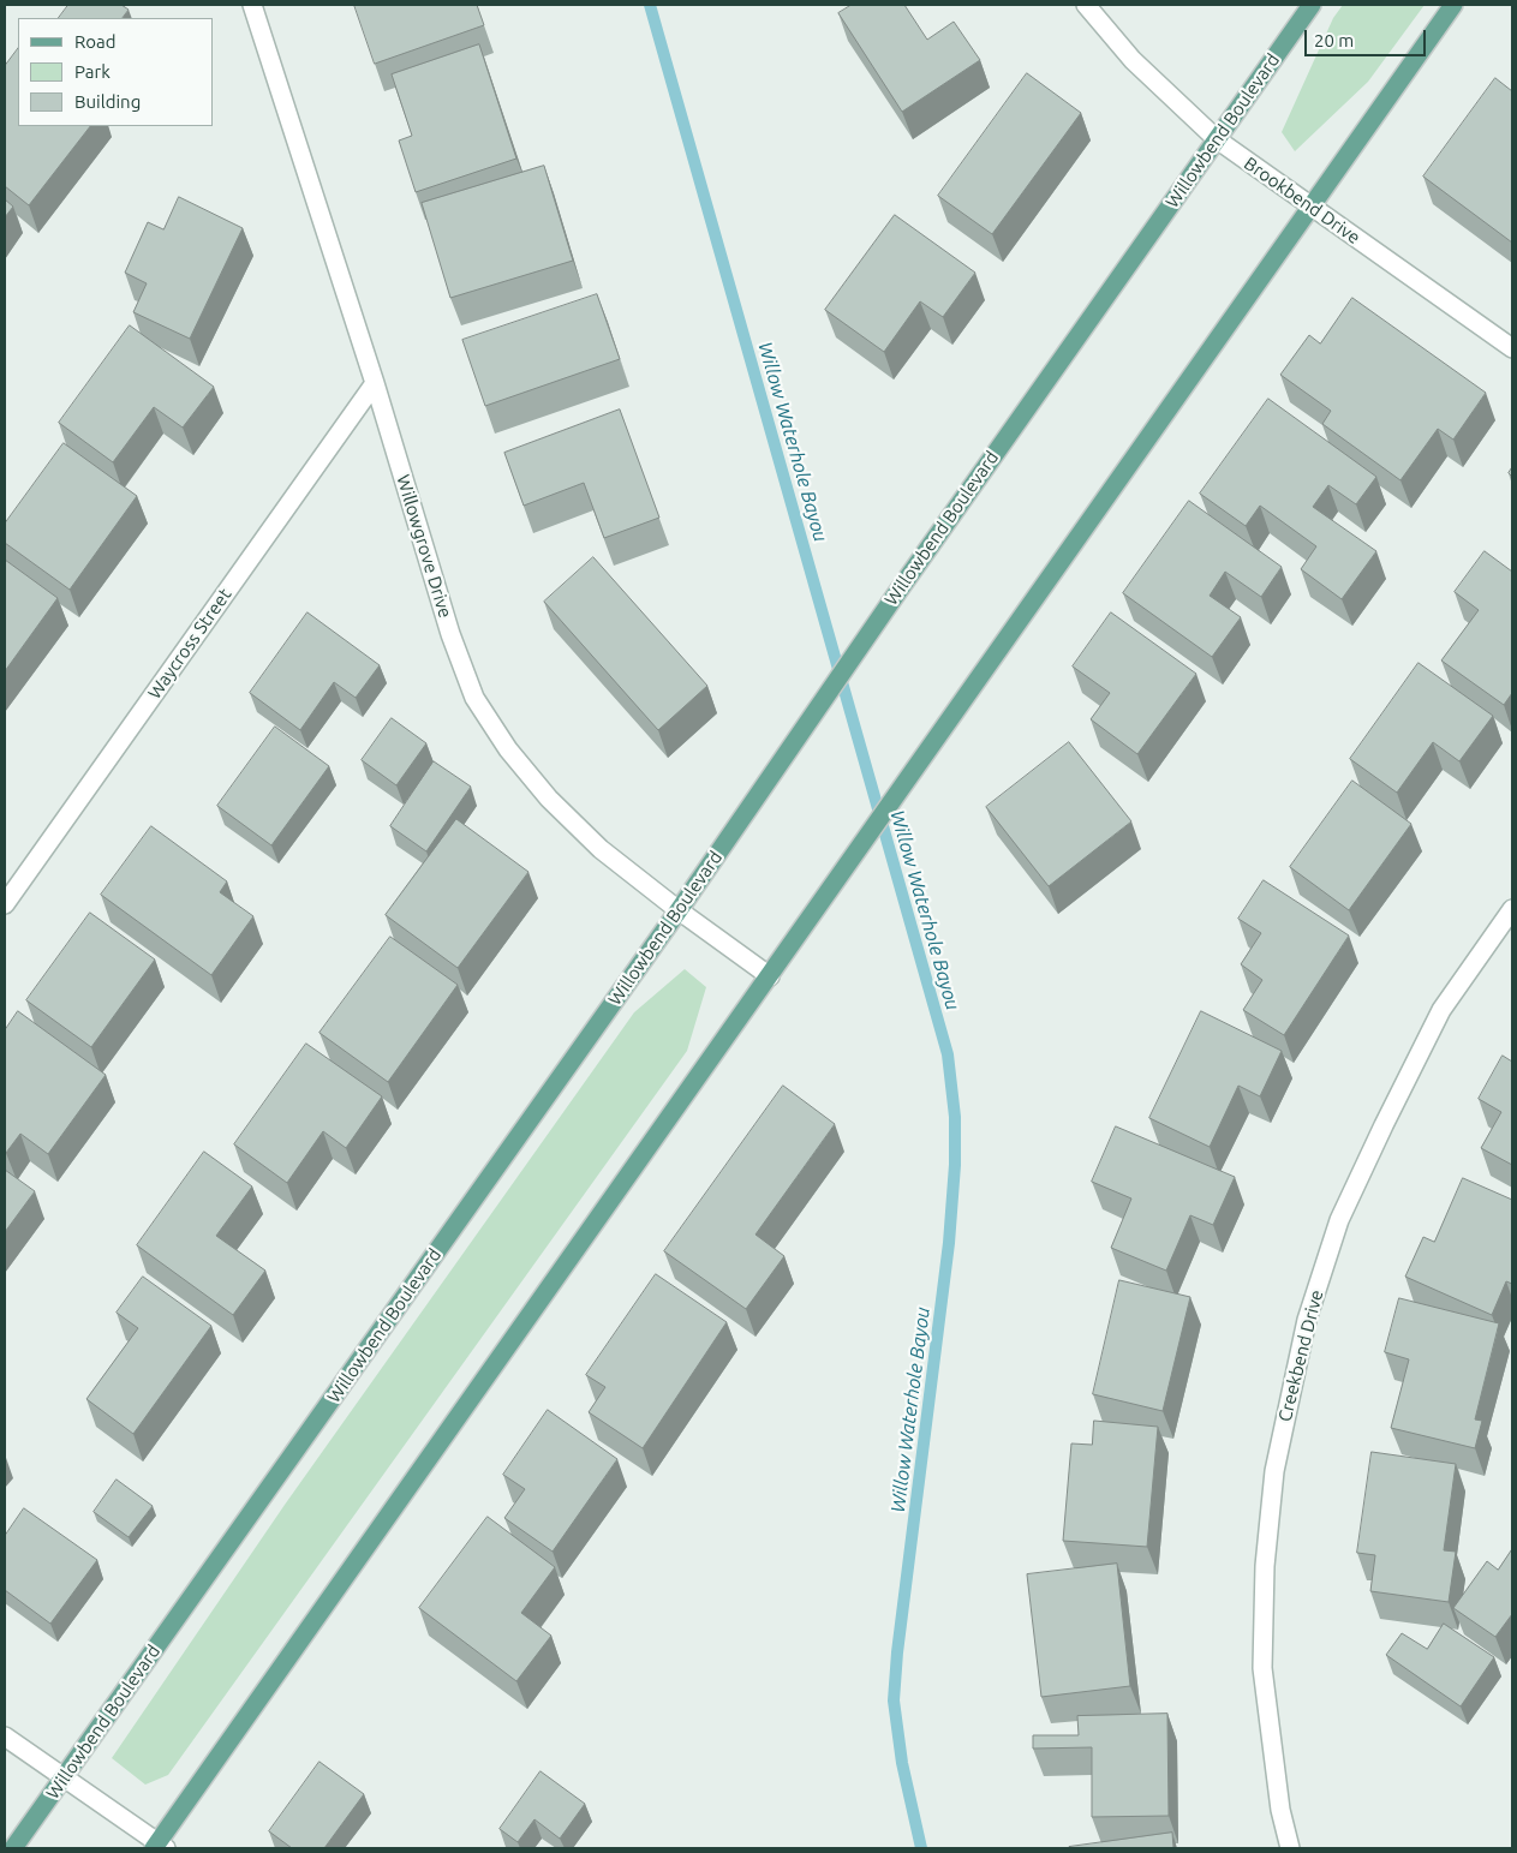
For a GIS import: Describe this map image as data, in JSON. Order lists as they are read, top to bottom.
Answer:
{
  "streets": {
    "main road": ["Willowbend Boulevard"],
    "street": [
      "Brookbend Drive",
      "Willowgrove Drive",
      "Waycross Street",
      "Creekbend Drive"
    ]
  },
  "crossings": [
    ["Willowbend Boulevard", "Brookbend Drive"],
    ["Willowbend Boulevard", "Willowgrove Drive"],
    ["Willowgrove Drive", "Waycross Street"]
  ],
  "water": ["Willow Waterhole Bayou"],
  "legend": ["Road", "Park", "Building"],
  "scale_bar": "20 m"
}
